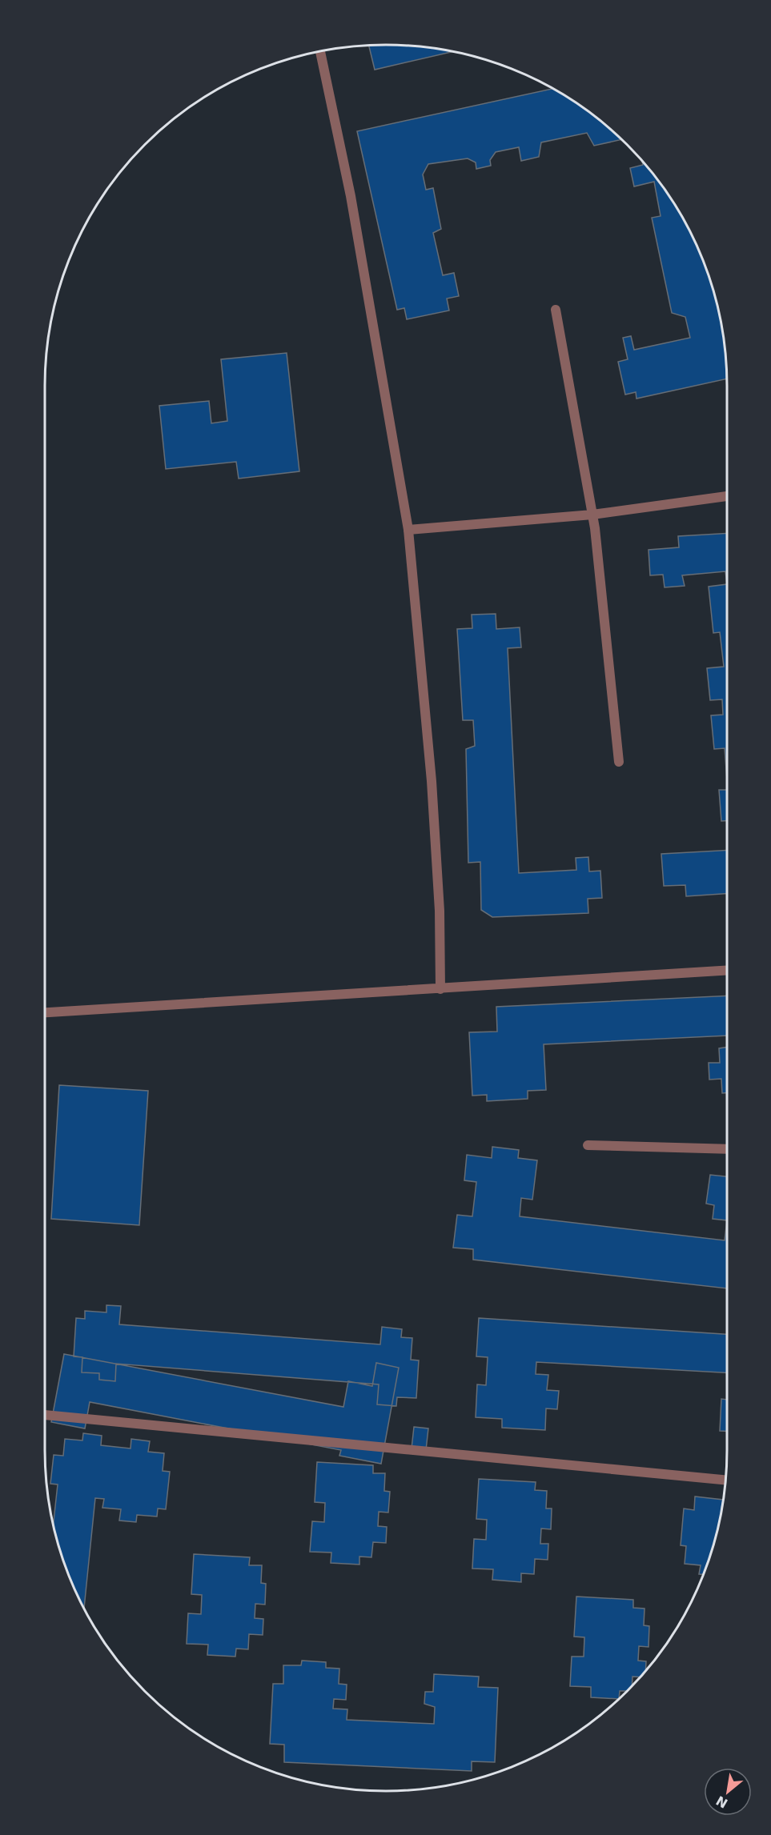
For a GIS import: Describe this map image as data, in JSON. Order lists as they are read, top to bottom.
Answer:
{
  "north": "bottom left"
}
